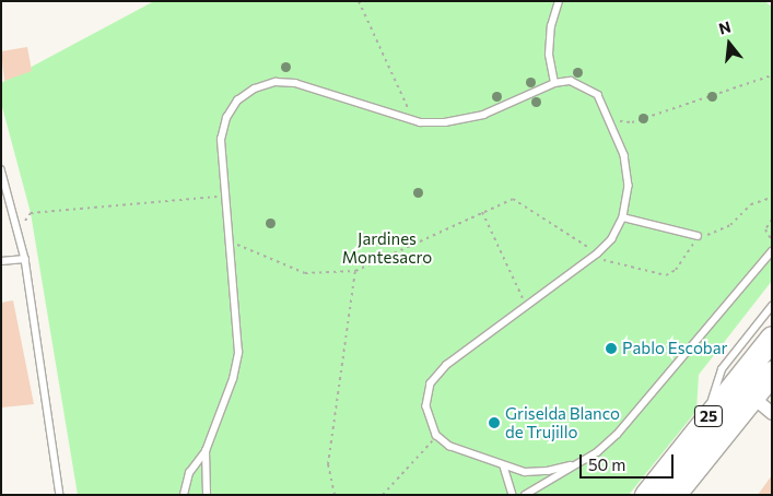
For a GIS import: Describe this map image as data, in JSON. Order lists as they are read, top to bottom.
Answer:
{
  "streets": {
    "highway": ["25"]
  },
  "parks": ["Jardines Montesacro"],
  "places": ["Pablo Escobar", "Griselda Blanco de Trujillo"],
  "scale_bar": "50 m",
  "north": "top"
}
